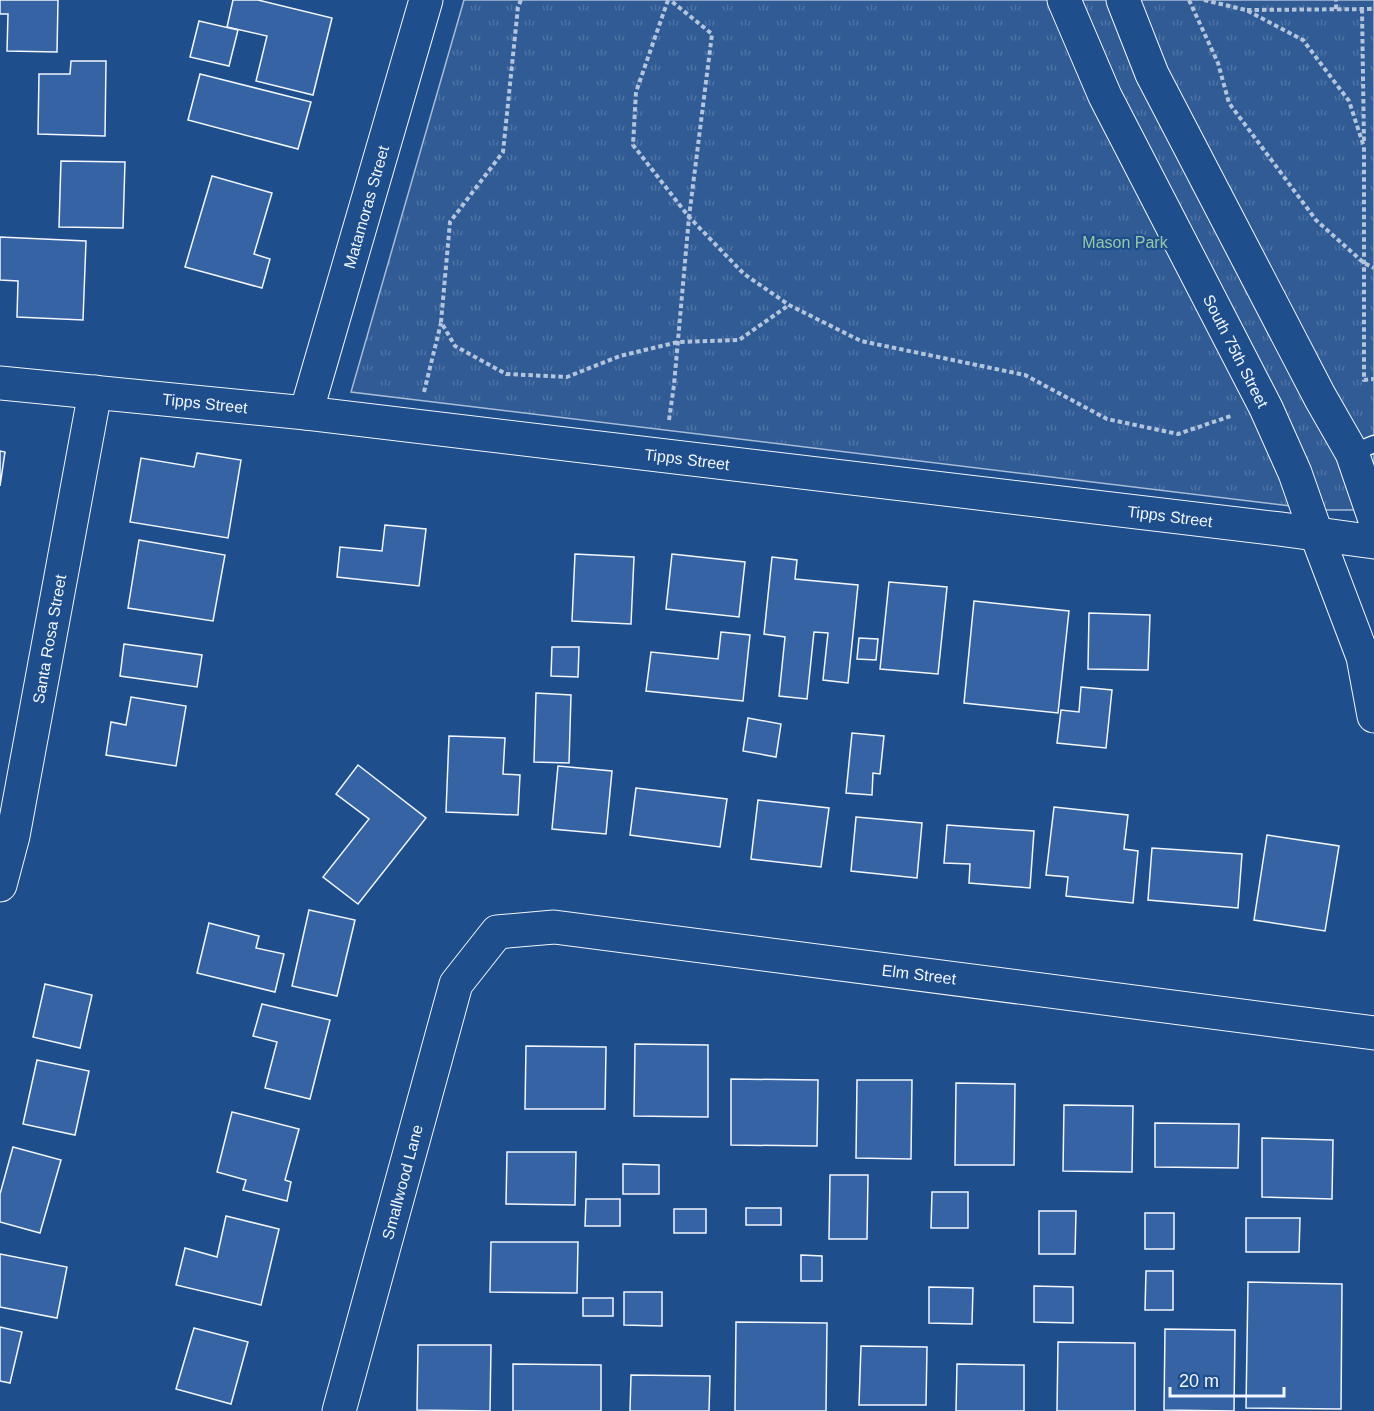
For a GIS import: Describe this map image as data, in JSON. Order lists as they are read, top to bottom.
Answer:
{
  "streets": {
    "street": [
      "Matamoras Street",
      "South 75th Street",
      "Tipps Street",
      "Santa Rosa Street",
      "Elm Street",
      "Smallwood Lane"
    ]
  },
  "crossings": [
    ["Matamoras Street", "Tipps Street"],
    ["South 75th Street", "Tipps Street"],
    ["Tipps Street", "Santa Rosa Street"],
    ["Elm Street", "Smallwood Lane"]
  ],
  "parks": ["Mason Park"],
  "scale_bar": "20 m"
}
